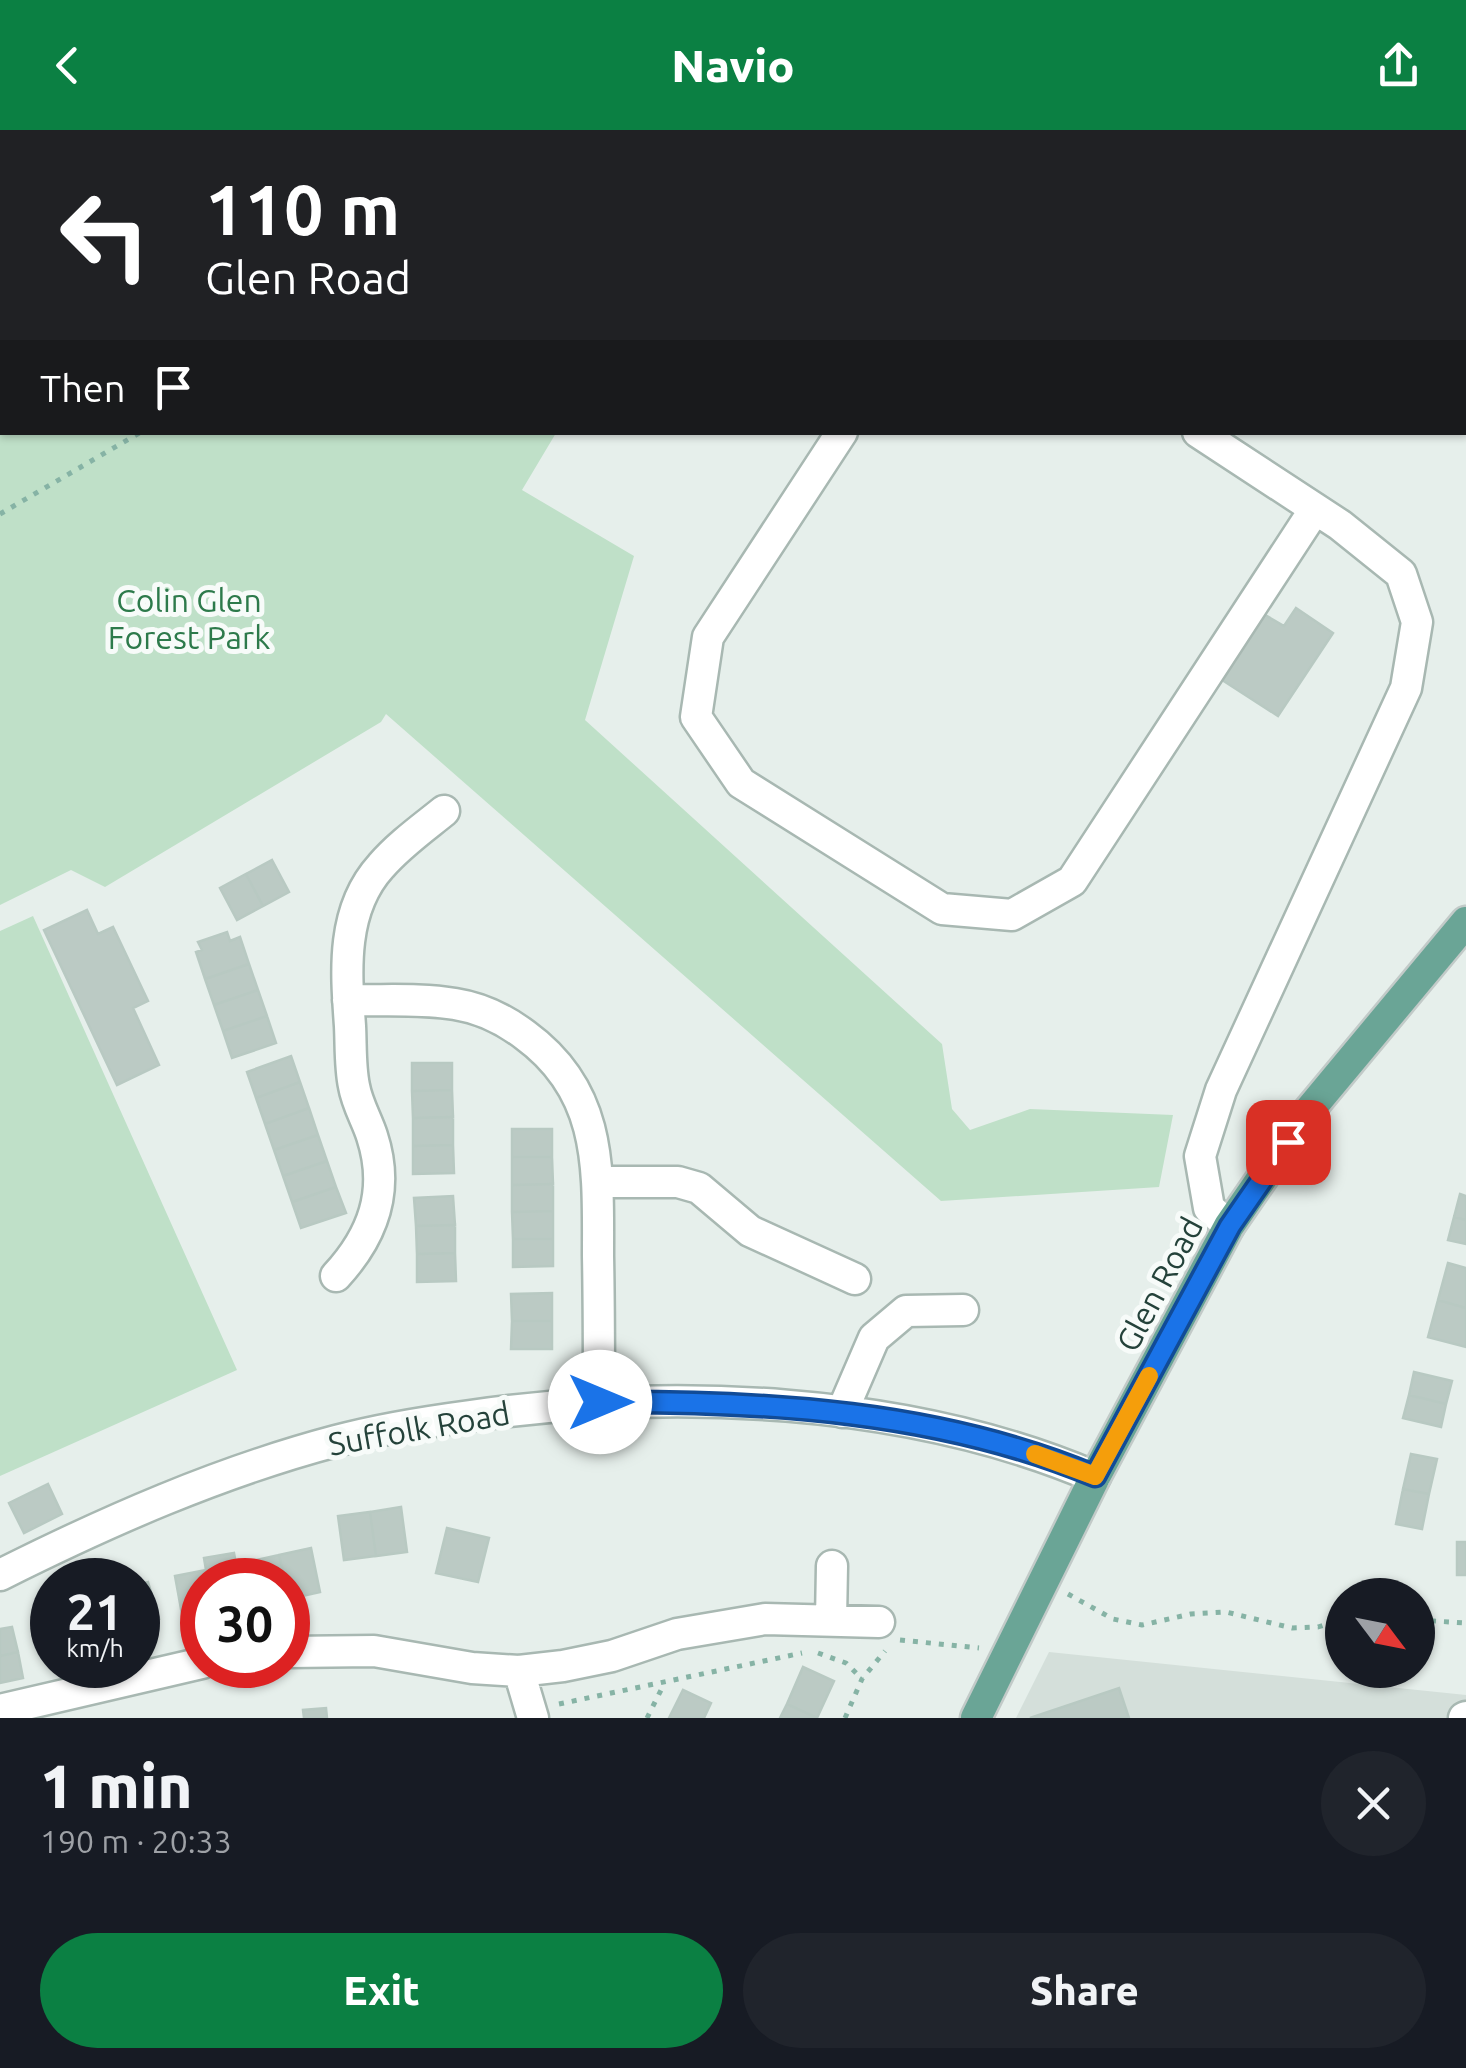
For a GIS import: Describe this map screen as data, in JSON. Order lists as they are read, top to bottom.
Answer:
{
  "streets": {
    "main road": ["Glen Road"],
    "street": ["Suffolk Road"]
  },
  "crossings": [
    ["Glen Road", "Suffolk Road"]
  ],
  "parks": ["Colin Glen Forest Park"],
  "north": "bottom right",
  "page": {
    "header": "Navio",
    "turn": ["110 m", "Glen Road"],
    "then": "Then",
    "speed": "21 km/h",
    "limit": "30",
    "heading": ["1 min", "190 m · 20:33"],
    "buttons": ["Exit", "Share"]
  }
}
